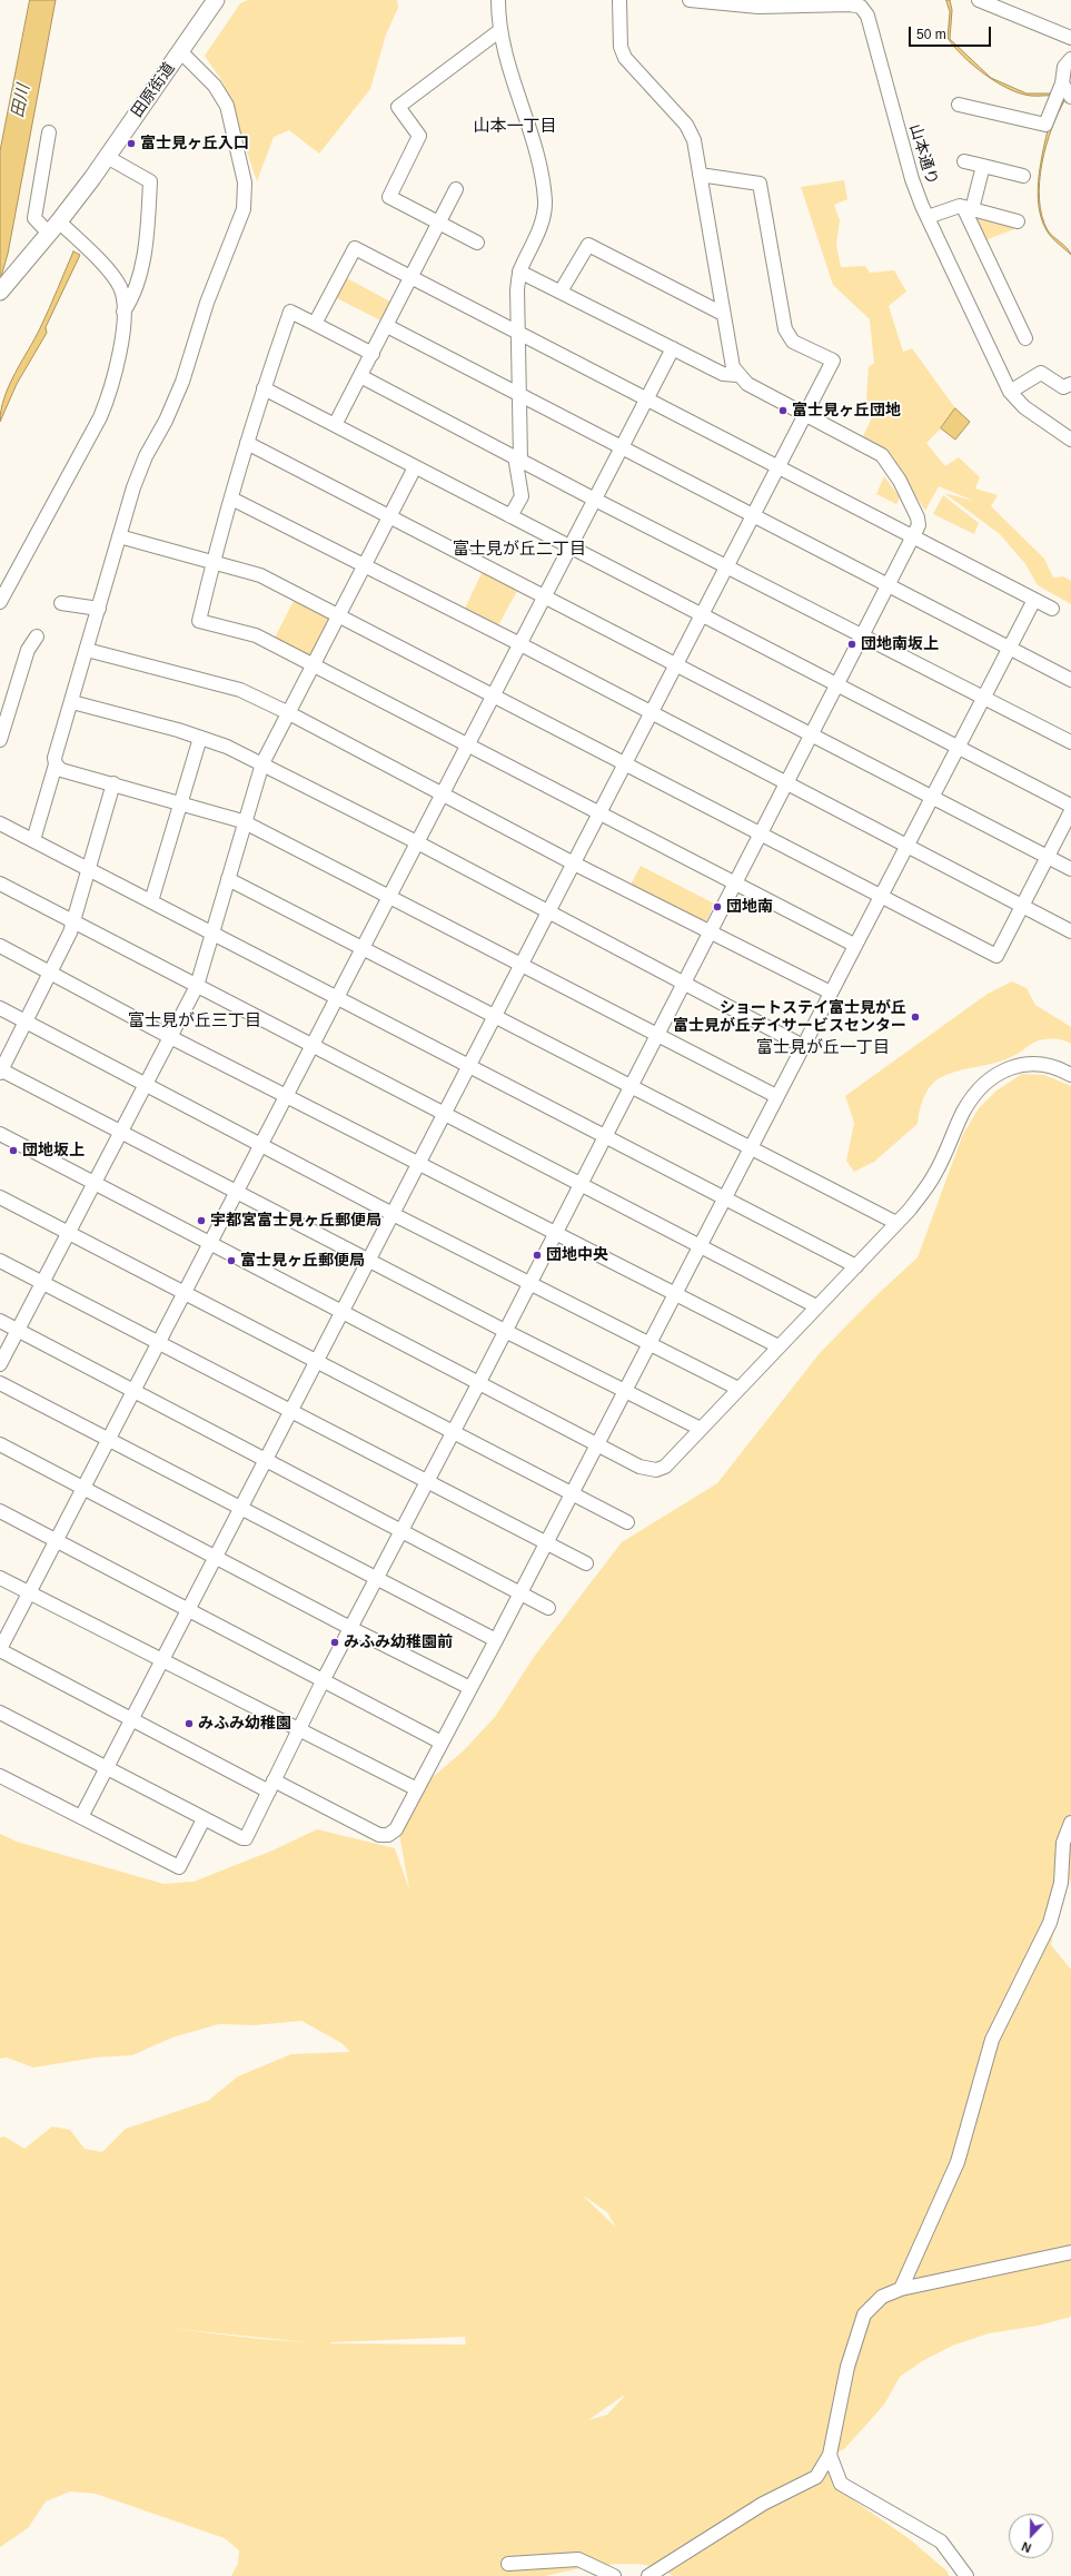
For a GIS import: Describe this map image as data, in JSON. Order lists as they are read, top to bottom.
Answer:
{
  "streets": {
    "main road": ["田原街道"],
    "street": ["山本通り"]
  },
  "districts": [
    "山本一丁目",
    "富士見が丘二丁目",
    "富士見が丘三丁目",
    "富士見が丘一丁目"
  ],
  "water": ["田川"],
  "places": [
    "富士見ヶ丘入口",
    "富士見ヶ丘団地",
    "団地南坂上",
    "団地南",
    "ショートステイ富士見が丘 富士見が丘デイサービスセンター",
    "団地坂上",
    "宇都宮富士見ヶ丘郵便局",
    "団地中央",
    "富士見ヶ丘郵便局",
    "みふみ幼稚園前",
    "みふみ幼稚園"
  ],
  "scale_bar": "50 m",
  "north": "bottom"
}
